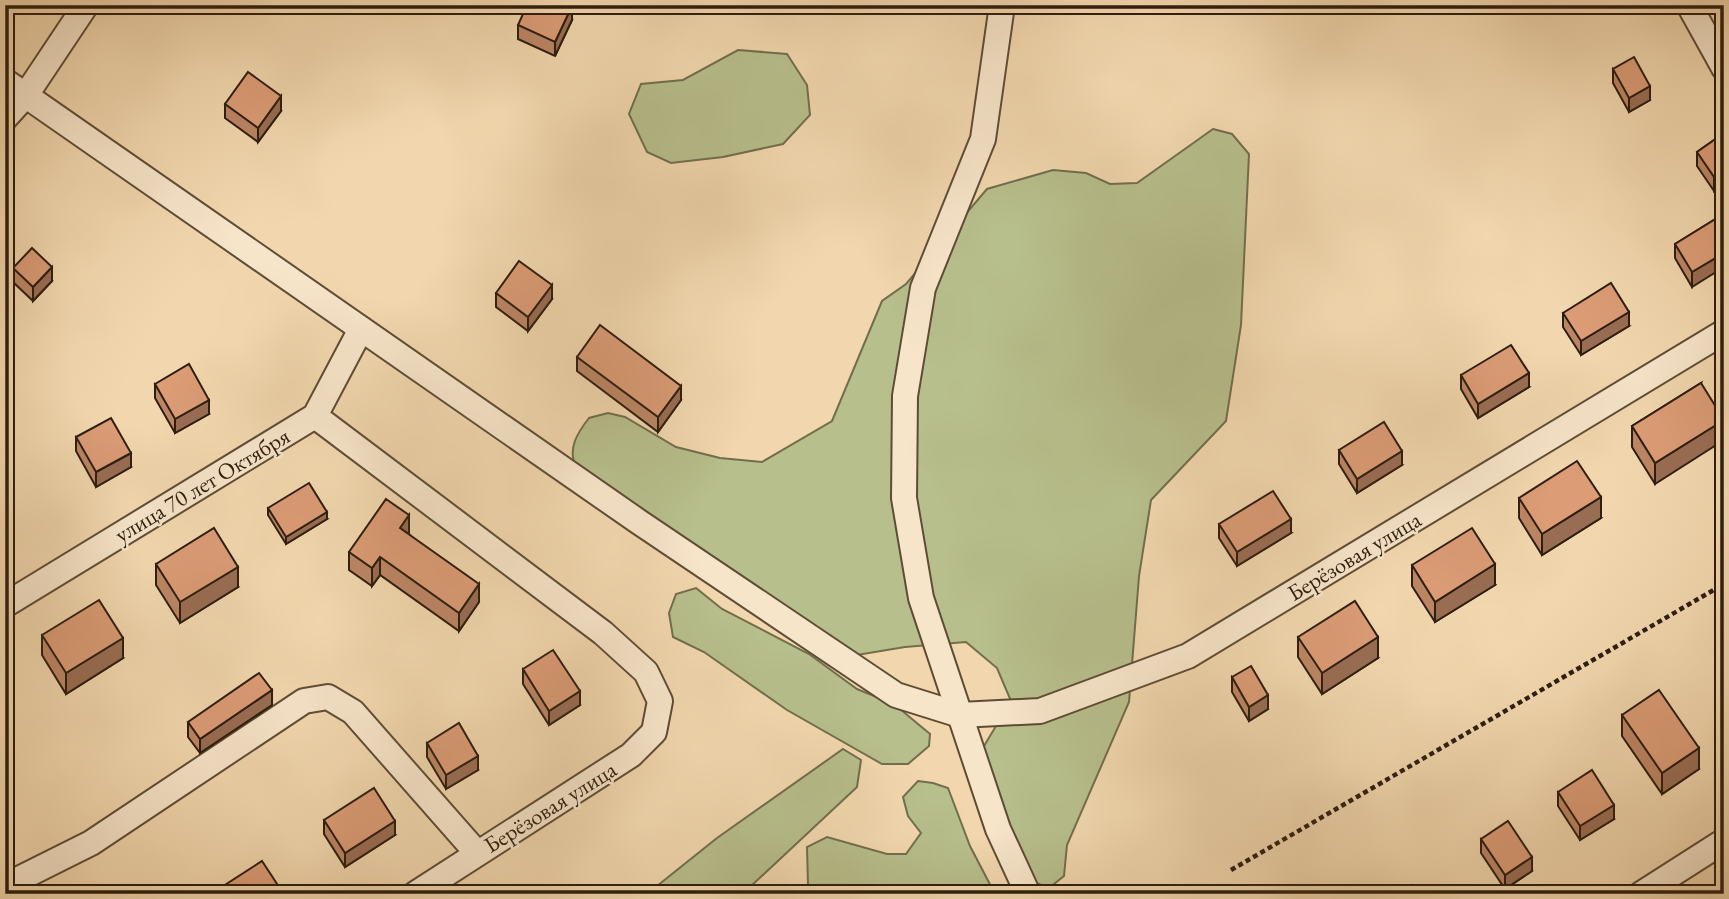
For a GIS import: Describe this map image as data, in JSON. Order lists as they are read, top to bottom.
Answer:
{
  "streets": {
    "street": ["улица 70 лет Октября", "Берёзовая улица"]
  },
  "crossings": [
    ["улица 70 лет Октября", "Берёзовая улица"]
  ]
}
